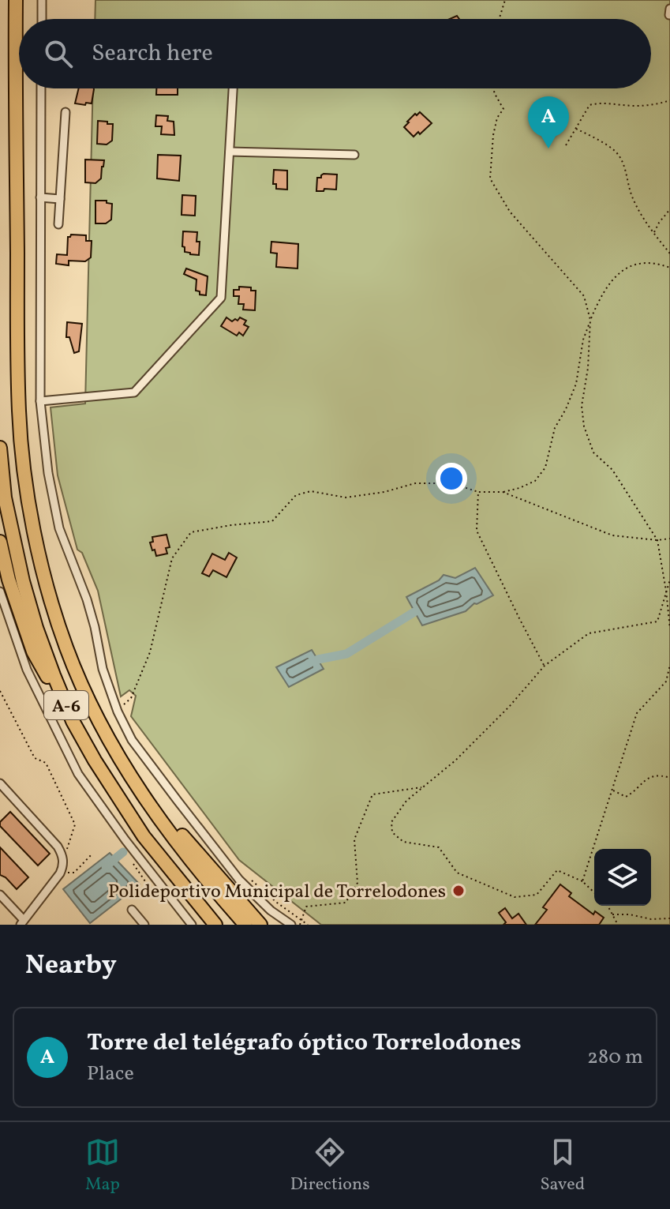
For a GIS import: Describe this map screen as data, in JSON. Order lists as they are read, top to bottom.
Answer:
{
  "streets": {
    "highway": ["A-6"]
  },
  "places": ["Polideportivo Municipal de Torrelodones"],
  "page": {
    "search": "Search here",
    "pins": "A",
    "heading": "Nearby",
    "list": [
      {
        "mark": "A",
        "name": "Torre del telégrafo óptico Torrelodones",
        "note": "Place",
        "value": "280 m"
      }
    ],
    "nav": ["Map", "Directions", "Saved"]
  }
}
